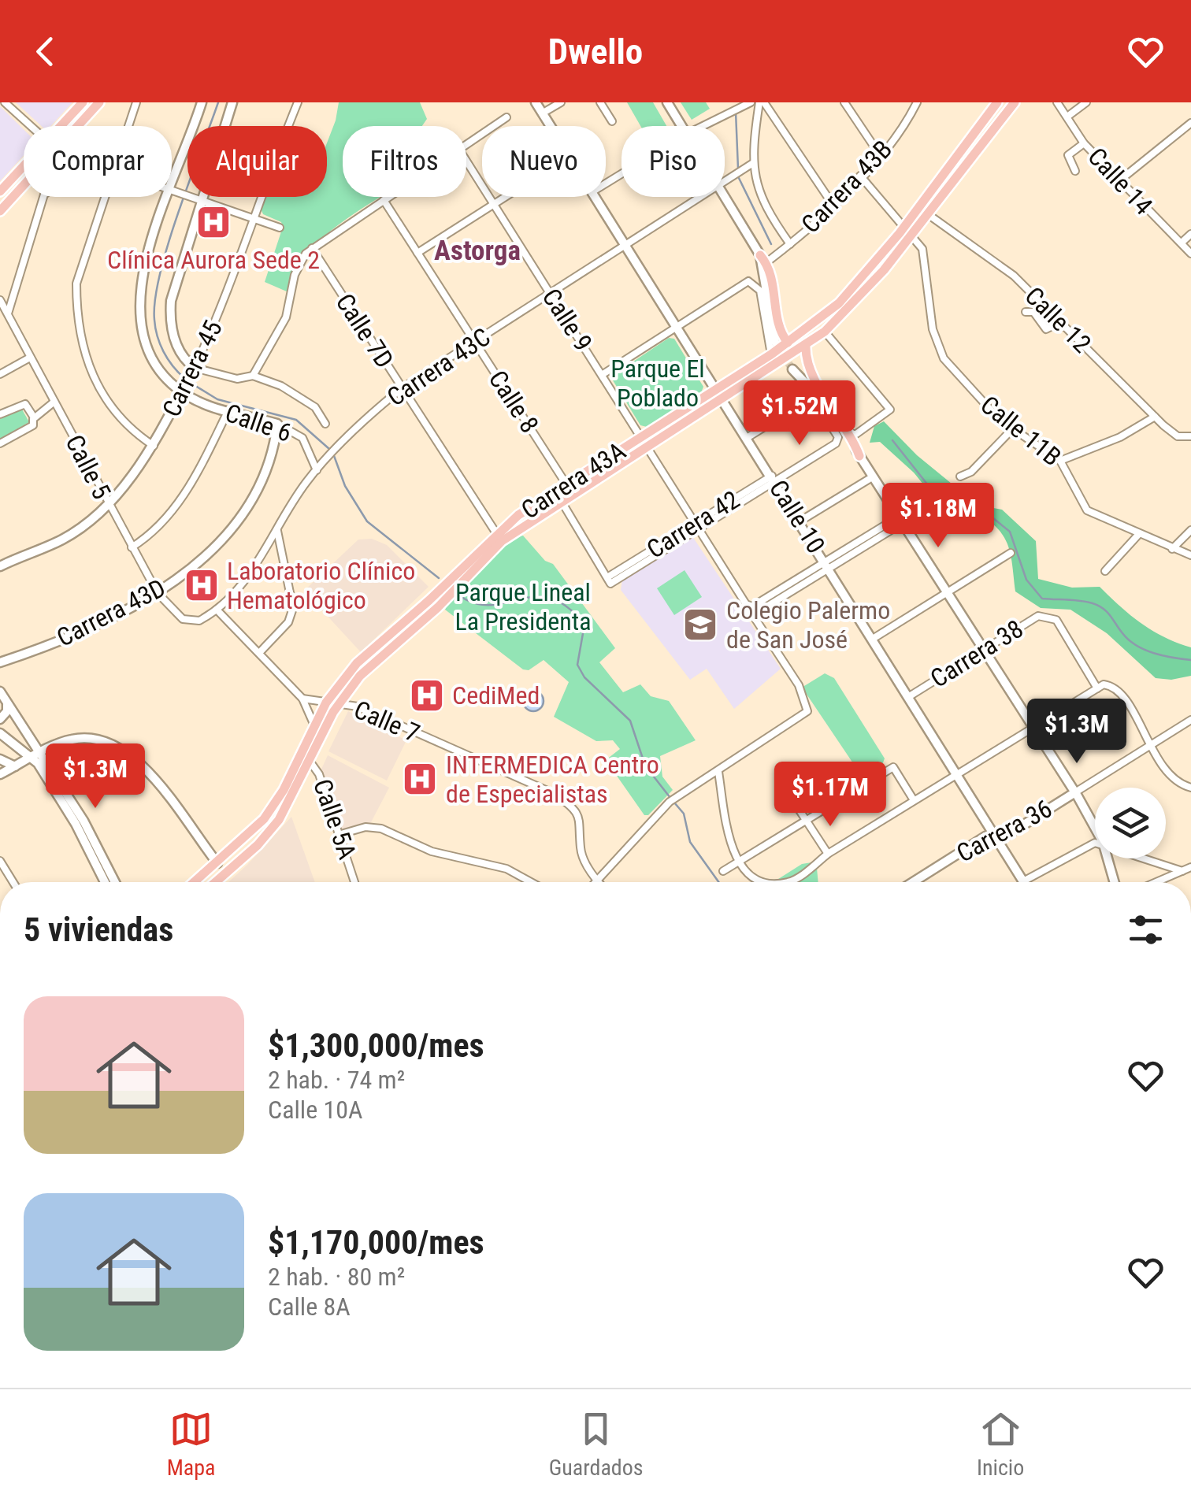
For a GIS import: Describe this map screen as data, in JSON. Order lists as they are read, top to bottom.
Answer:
{
  "streets": {
    "main road": ["Carrera 43A"],
    "street": [
      "Calle 14",
      "Carrera 43B",
      "Calle 9",
      "Calle 12",
      "Calle 7D",
      "Carrera 43C",
      "Carrera 45",
      "Calle 8",
      "Calle 6",
      "Calle 11B",
      "Calle 5",
      "Calle 10",
      "Carrera 42",
      "Carrera 43D",
      "Carrera 38",
      "Calle 7",
      "Calle 5A",
      "Carrera 36"
    ]
  },
  "crossings": [
    ["Carrera 43B", "Calle 11B"],
    ["Calle 9", "Carrera 43C"],
    ["Calle 9", "Carrera 43A"],
    ["Calle 9", "Carrera 42"],
    ["Calle 12", "Carrera 43A"],
    ["Calle 7D", "Carrera 43C"],
    ["Calle 7D", "Carrera 43A"],
    ["Carrera 43C", "Calle 8"],
    ["Carrera 43C", "Calle 6"],
    ["Carrera 43C", "Calle 5"],
    ["Carrera 43C", "Calle 10"],
    ["Carrera 45", "Calle 6"],
    ["Carrera 45", "Calle 5"],
    ["Calle 8", "Carrera 43A"],
    ["Calle 6", "Carrera 43D"],
    ["Calle 11B", "Carrera 43A"],
    ["Calle 5", "Carrera 43D"],
    ["Carrera 43A", "Calle 10"],
    ["Carrera 43A", "Carrera 42"],
    ["Carrera 43A", "Calle 7"],
    ["Carrera 43A", "Calle 5A"],
    ["Calle 10", "Carrera 42"],
    ["Calle 10", "Carrera 38"],
    ["Calle 10", "Carrera 36"]
  ],
  "districts": ["Astorga"],
  "parks": ["Parque El Poblado", "Parque Lineal La Presidenta"],
  "places": {
    "hospital": [
      "Clínica Aurora Sede 2",
      "Laboratorio Clínico Hematológico",
      "CediMed",
      "INTERMEDICA Centro de Especialistas"
    ],
    "school or university": ["Colegio Palermo de San José"]
  },
  "page": {
    "header": "Dwello",
    "chip": [
      "Comprar",
      "Alquilar",
      "Filtros",
      "Nuevo",
      "Piso"
    ],
    "price": [
      "$1.52M",
      "$1.18M",
      "$1.3M",
      "$1.3M",
      "$1.17M"
    ],
    "heading": "5 viviendas",
    "list": [
      {
        "name": "$1,300,000/mes",
        "note": "2 hab. · 74 m² · Calle 10A"
      },
      {
        "name": "$1,170,000/mes",
        "note": "2 hab. · 80 m² · Calle 8A"
      }
    ],
    "tabs": ["Mapa", "Guardados", "Inicio"]
  }
}
